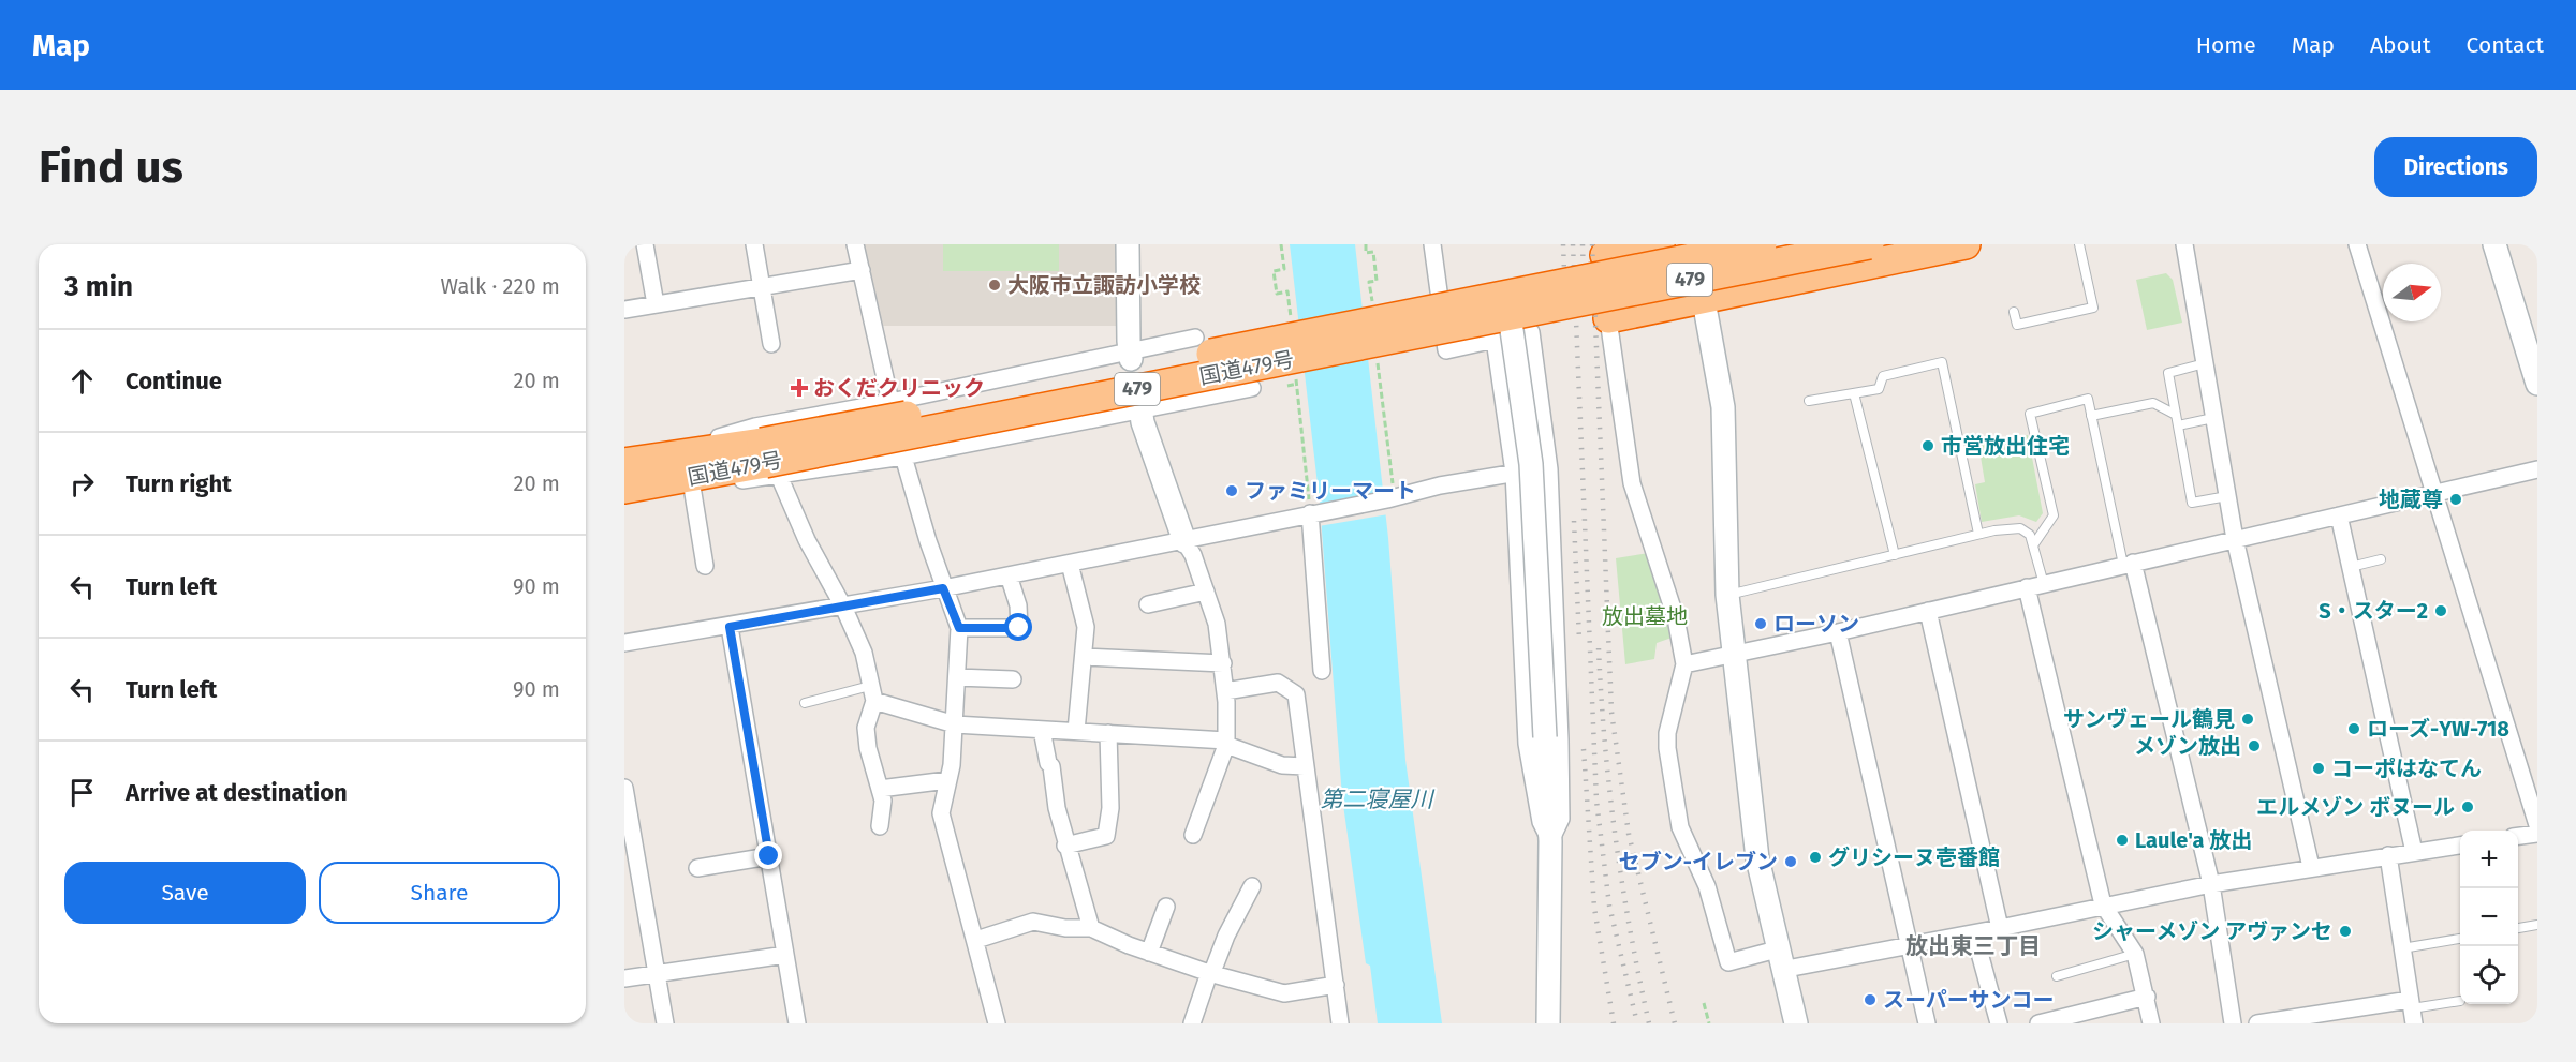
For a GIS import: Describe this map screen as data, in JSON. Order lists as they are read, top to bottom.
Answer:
{
  "streets": {
    "highway": ["479", "国道479号"]
  },
  "districts": ["放出東三丁目"],
  "water": ["第二寝屋川"],
  "parks": ["放出墓地"],
  "places": {
    "other": [
      "大阪市立諏訪小学校",
      "市営放出住宅",
      "ファミリーマート",
      "地蔵尊",
      "S・スター2",
      "ローソン",
      "サンヴェール鶴見",
      "ローズ-YW-718",
      "メゾン放出",
      "コーポはなてん",
      "エルメゾン ボヌール",
      "Laule'a 放出",
      "グリシーヌ壱番館",
      "セブン-イレブン",
      "シャーメゾン アヴァンセ",
      "スーパーサンコー"
    ],
    "health": ["おくだクリニック"]
  },
  "north": "right",
  "page": {
    "header": "Map",
    "nav": [
      "Home",
      "Map",
      "About",
      "Contact"
    ],
    "buttons": [
      "Directions",
      ["Save", "Share"]
    ],
    "title": "Find us",
    "heading": ["3 min", "Walk · 220 m"],
    "list": [
      ["Continue", "20 m"],
      ["Turn right", "20 m"],
      ["Turn left", "90 m"],
      ["Turn left", "90 m"],
      "Arrive at destination"
    ],
    "map_buttons": ["+", "−"]
  }
}
